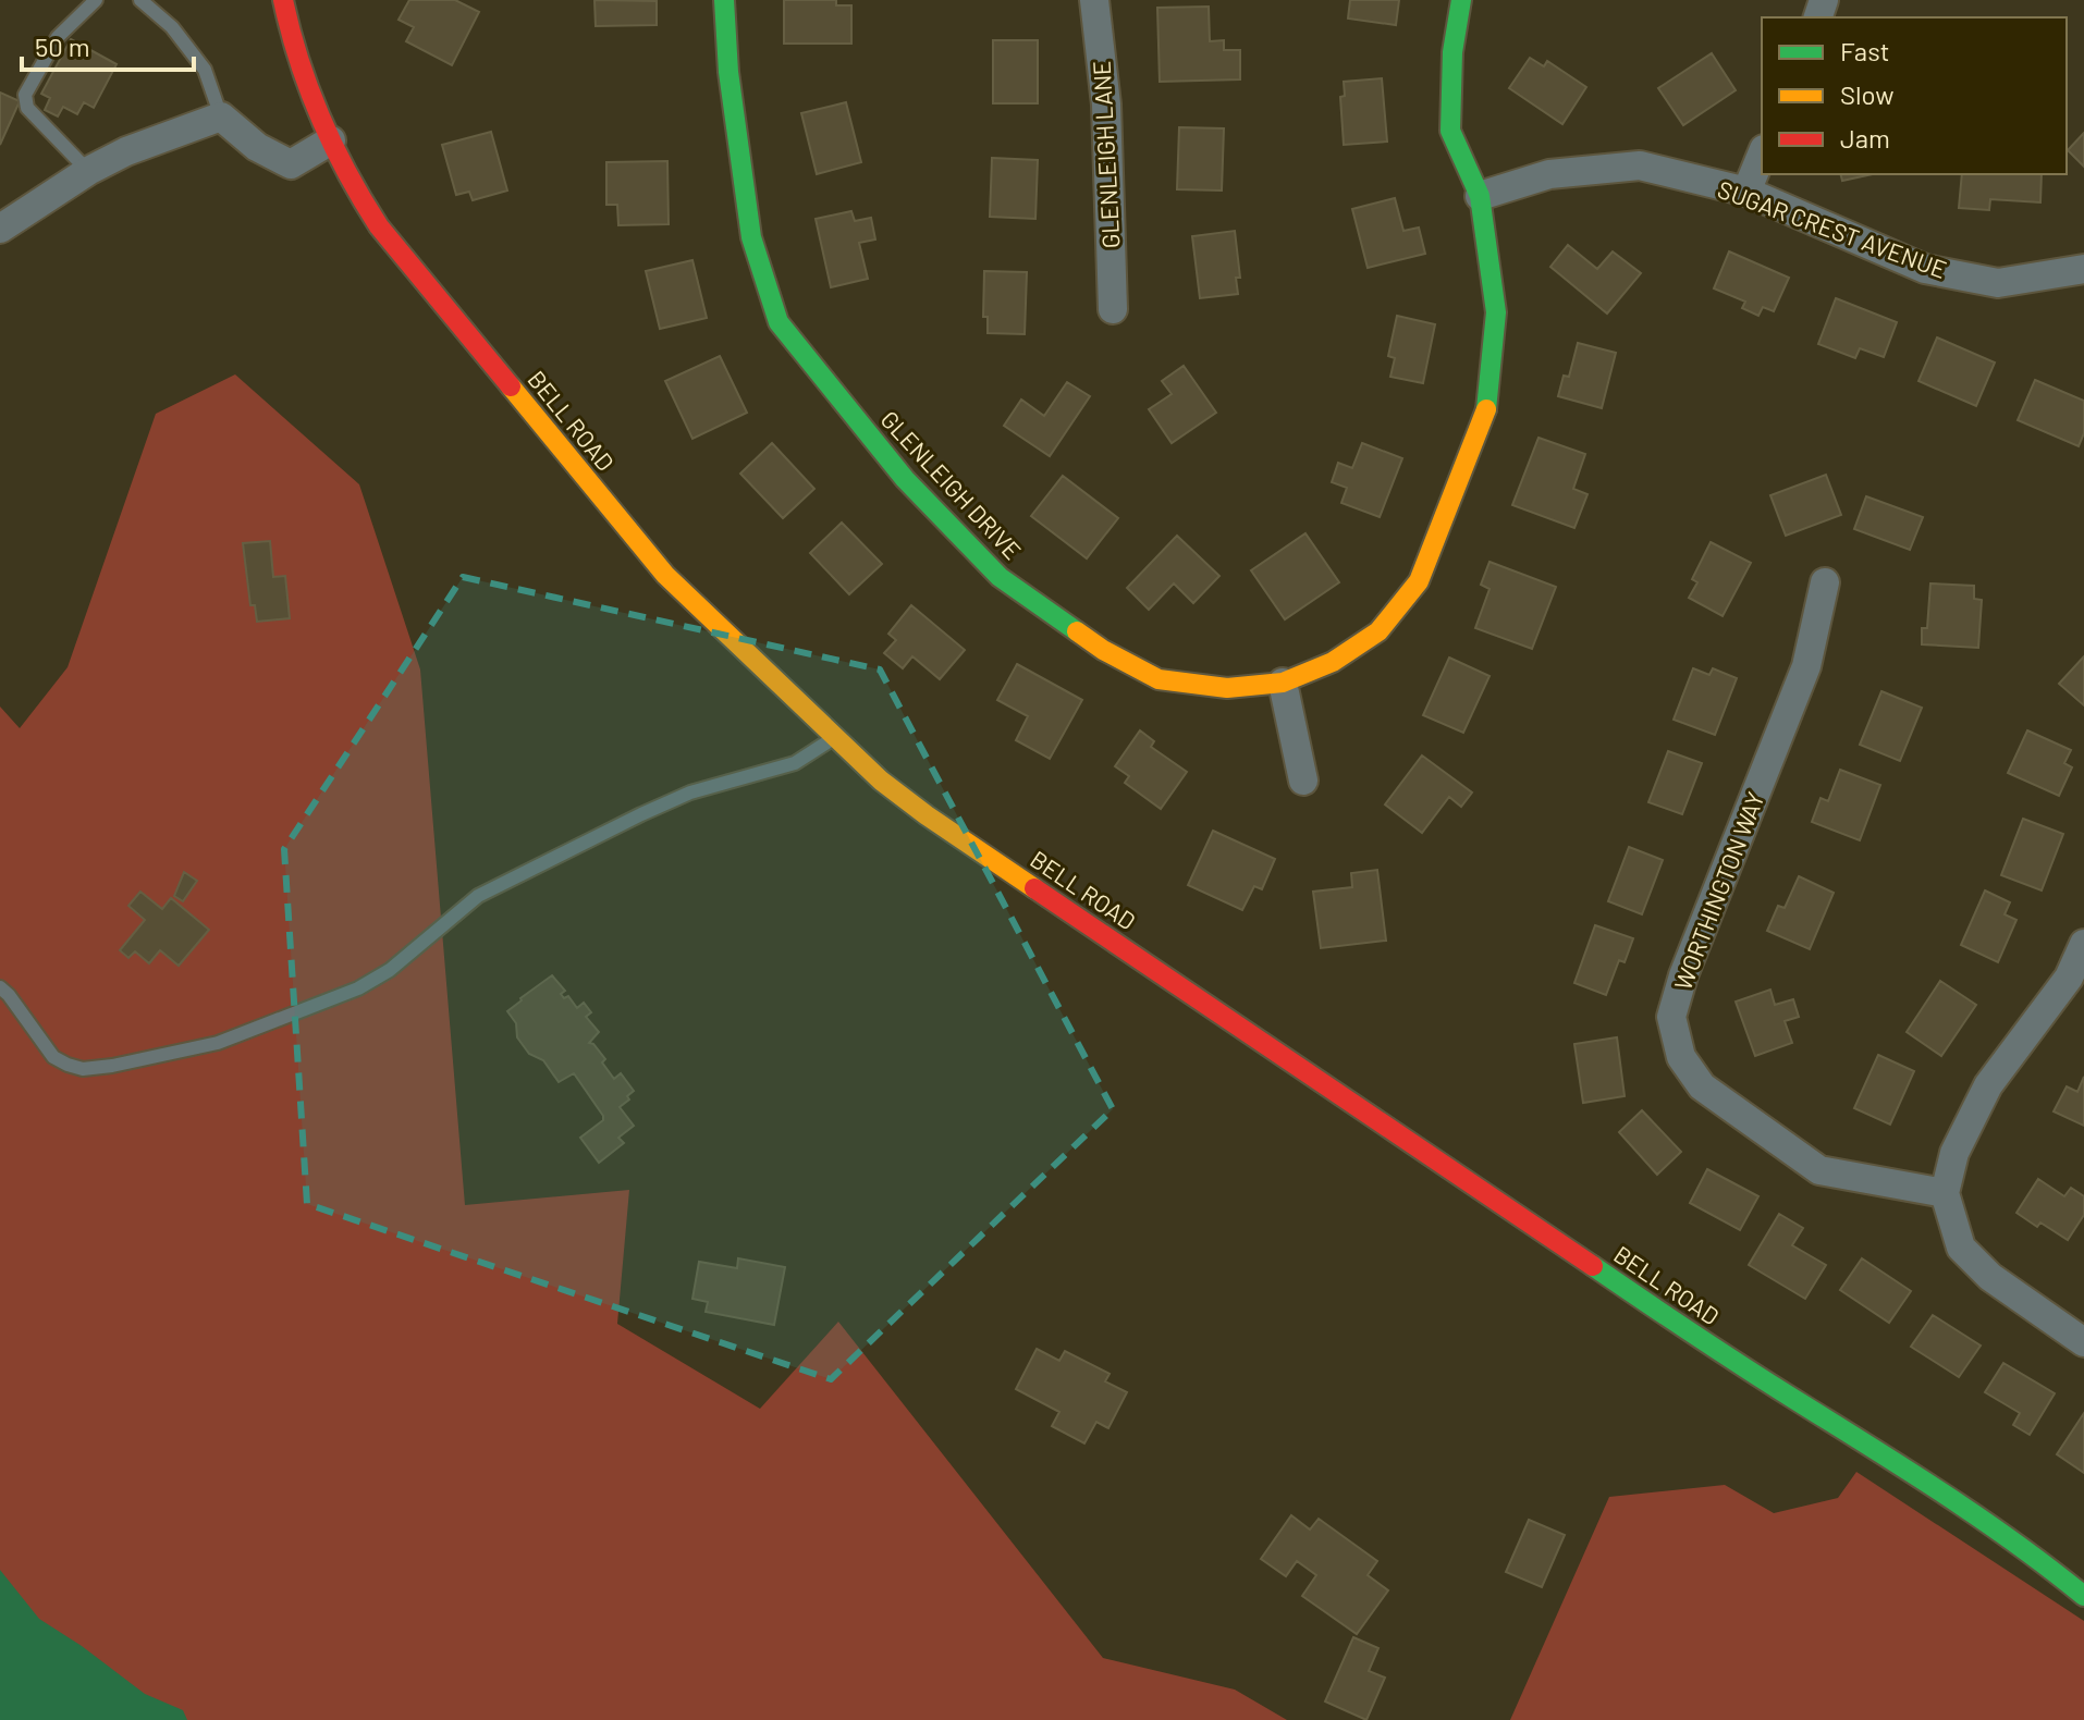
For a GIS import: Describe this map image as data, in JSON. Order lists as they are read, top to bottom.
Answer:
{
  "streets": {
    "street": [
      "GLENLEIGH LANE",
      "SUGAR CREST AVENUE",
      "BELL ROAD",
      "GLENLEIGH DRIVE",
      "WORTHINGTON WAY"
    ]
  },
  "crossings": [
    ["SUGAR CREST AVENUE", "GLENLEIGH DRIVE"]
  ],
  "legend": ["Fast", "Slow", "Jam"],
  "scale_bar": "50 m"
}
